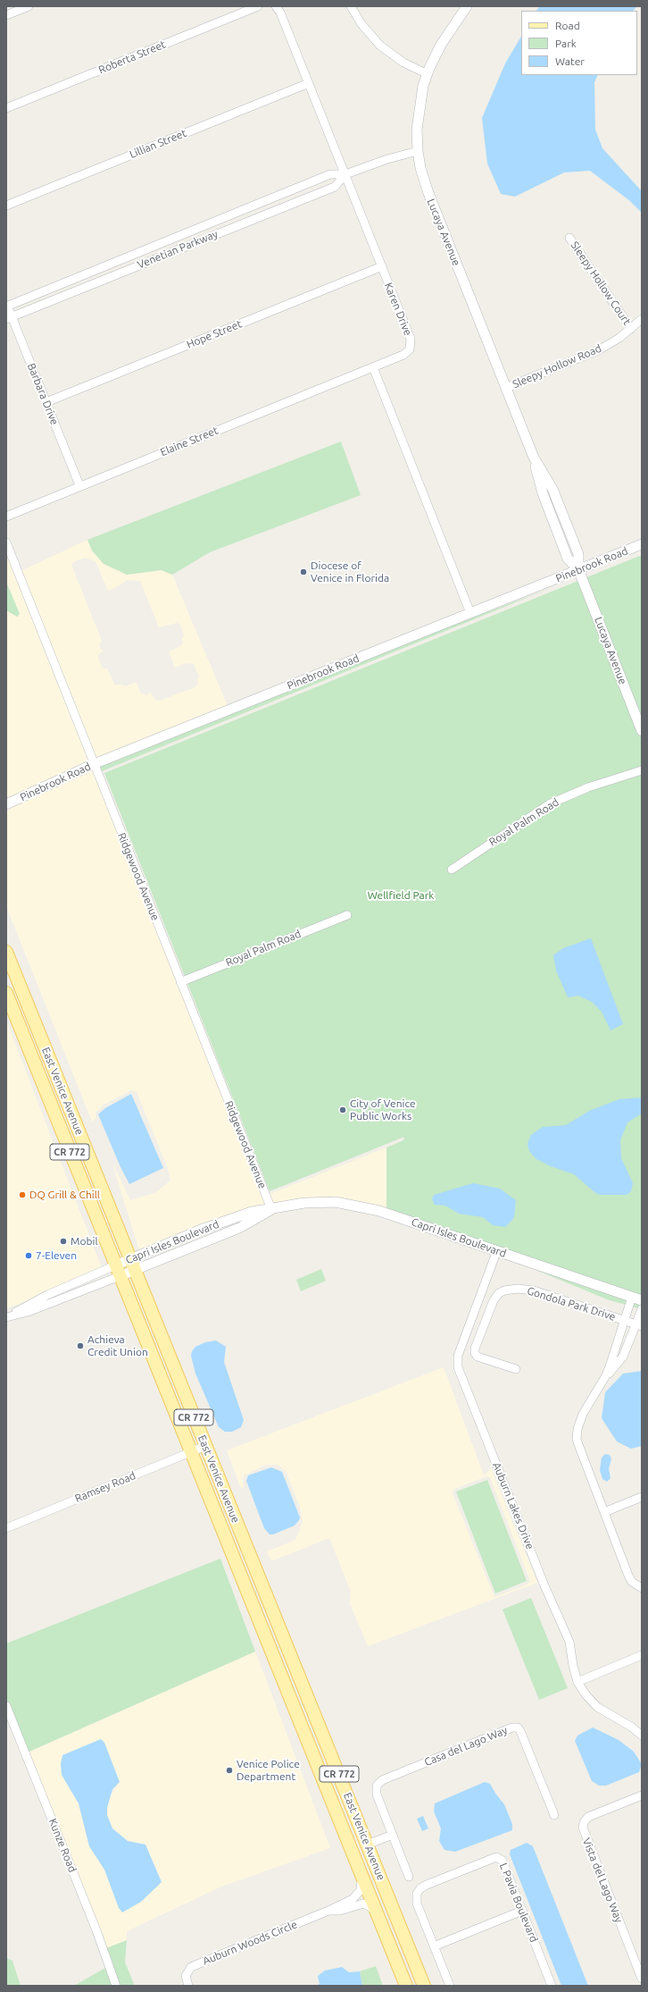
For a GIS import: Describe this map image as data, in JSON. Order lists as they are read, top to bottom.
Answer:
{
  "streets": {
    "main road": ["East Venice Avenue", "CR 772"],
    "street": [
      "Roberta Street",
      "Lillian Street",
      "Lucaya Avenue",
      "Venetian Parkway",
      "Sleepy Hollow Court",
      "Karen Drive",
      "Hope Street",
      "Sleepy Hollow Road",
      "Barbara Drive",
      "Elaine Street",
      "Pinebrook Road",
      "Royal Palm Road",
      "Ridgewood Avenue",
      "Capri Isles Boulevard",
      "Gondola Park Drive",
      "Ramsey Road",
      "Auburn Lakes Drive",
      "Casa del Lago Way",
      "Kunze Road",
      "Vista del Lago Way",
      "L Pavia Boulevard",
      "Auburn Woods Circle"
    ]
  },
  "crossings": [
    ["Lillian Street", "Karen Drive"],
    ["Lucaya Avenue", "Venetian Parkway"],
    ["Lucaya Avenue", "Sleepy Hollow Road"],
    ["Lucaya Avenue", "Pinebrook Road"],
    ["Venetian Parkway", "Karen Drive"],
    ["Venetian Parkway", "Barbara Drive"],
    ["Sleepy Hollow Court", "Sleepy Hollow Road"],
    ["Karen Drive", "Hope Street"],
    ["Karen Drive", "Elaine Street"],
    ["Hope Street", "Barbara Drive"],
    ["Barbara Drive", "Elaine Street"],
    ["Pinebrook Road", "Ridgewood Avenue"],
    ["Royal Palm Road", "Ridgewood Avenue"],
    ["Ridgewood Avenue", "Capri Isles Boulevard"],
    ["East Venice Avenue", "Capri Isles Boulevard"],
    ["East Venice Avenue", "Ramsey Road"],
    ["East Venice Avenue", "Auburn Woods Circle"],
    ["Capri Isles Boulevard", "Gondola Park Drive"],
    ["Capri Isles Boulevard", "Auburn Lakes Drive"]
  ],
  "parks": ["Wellfield Park"],
  "places": [
    "Diocese of Venice in Florida",
    "City of Venice Public Works",
    "DQ Grill & Chill",
    "Mobil",
    "7-Eleven",
    "Achieva Credit Union",
    "Venice Police Department"
  ],
  "legend": ["Road", "Park", "Water"]
}
